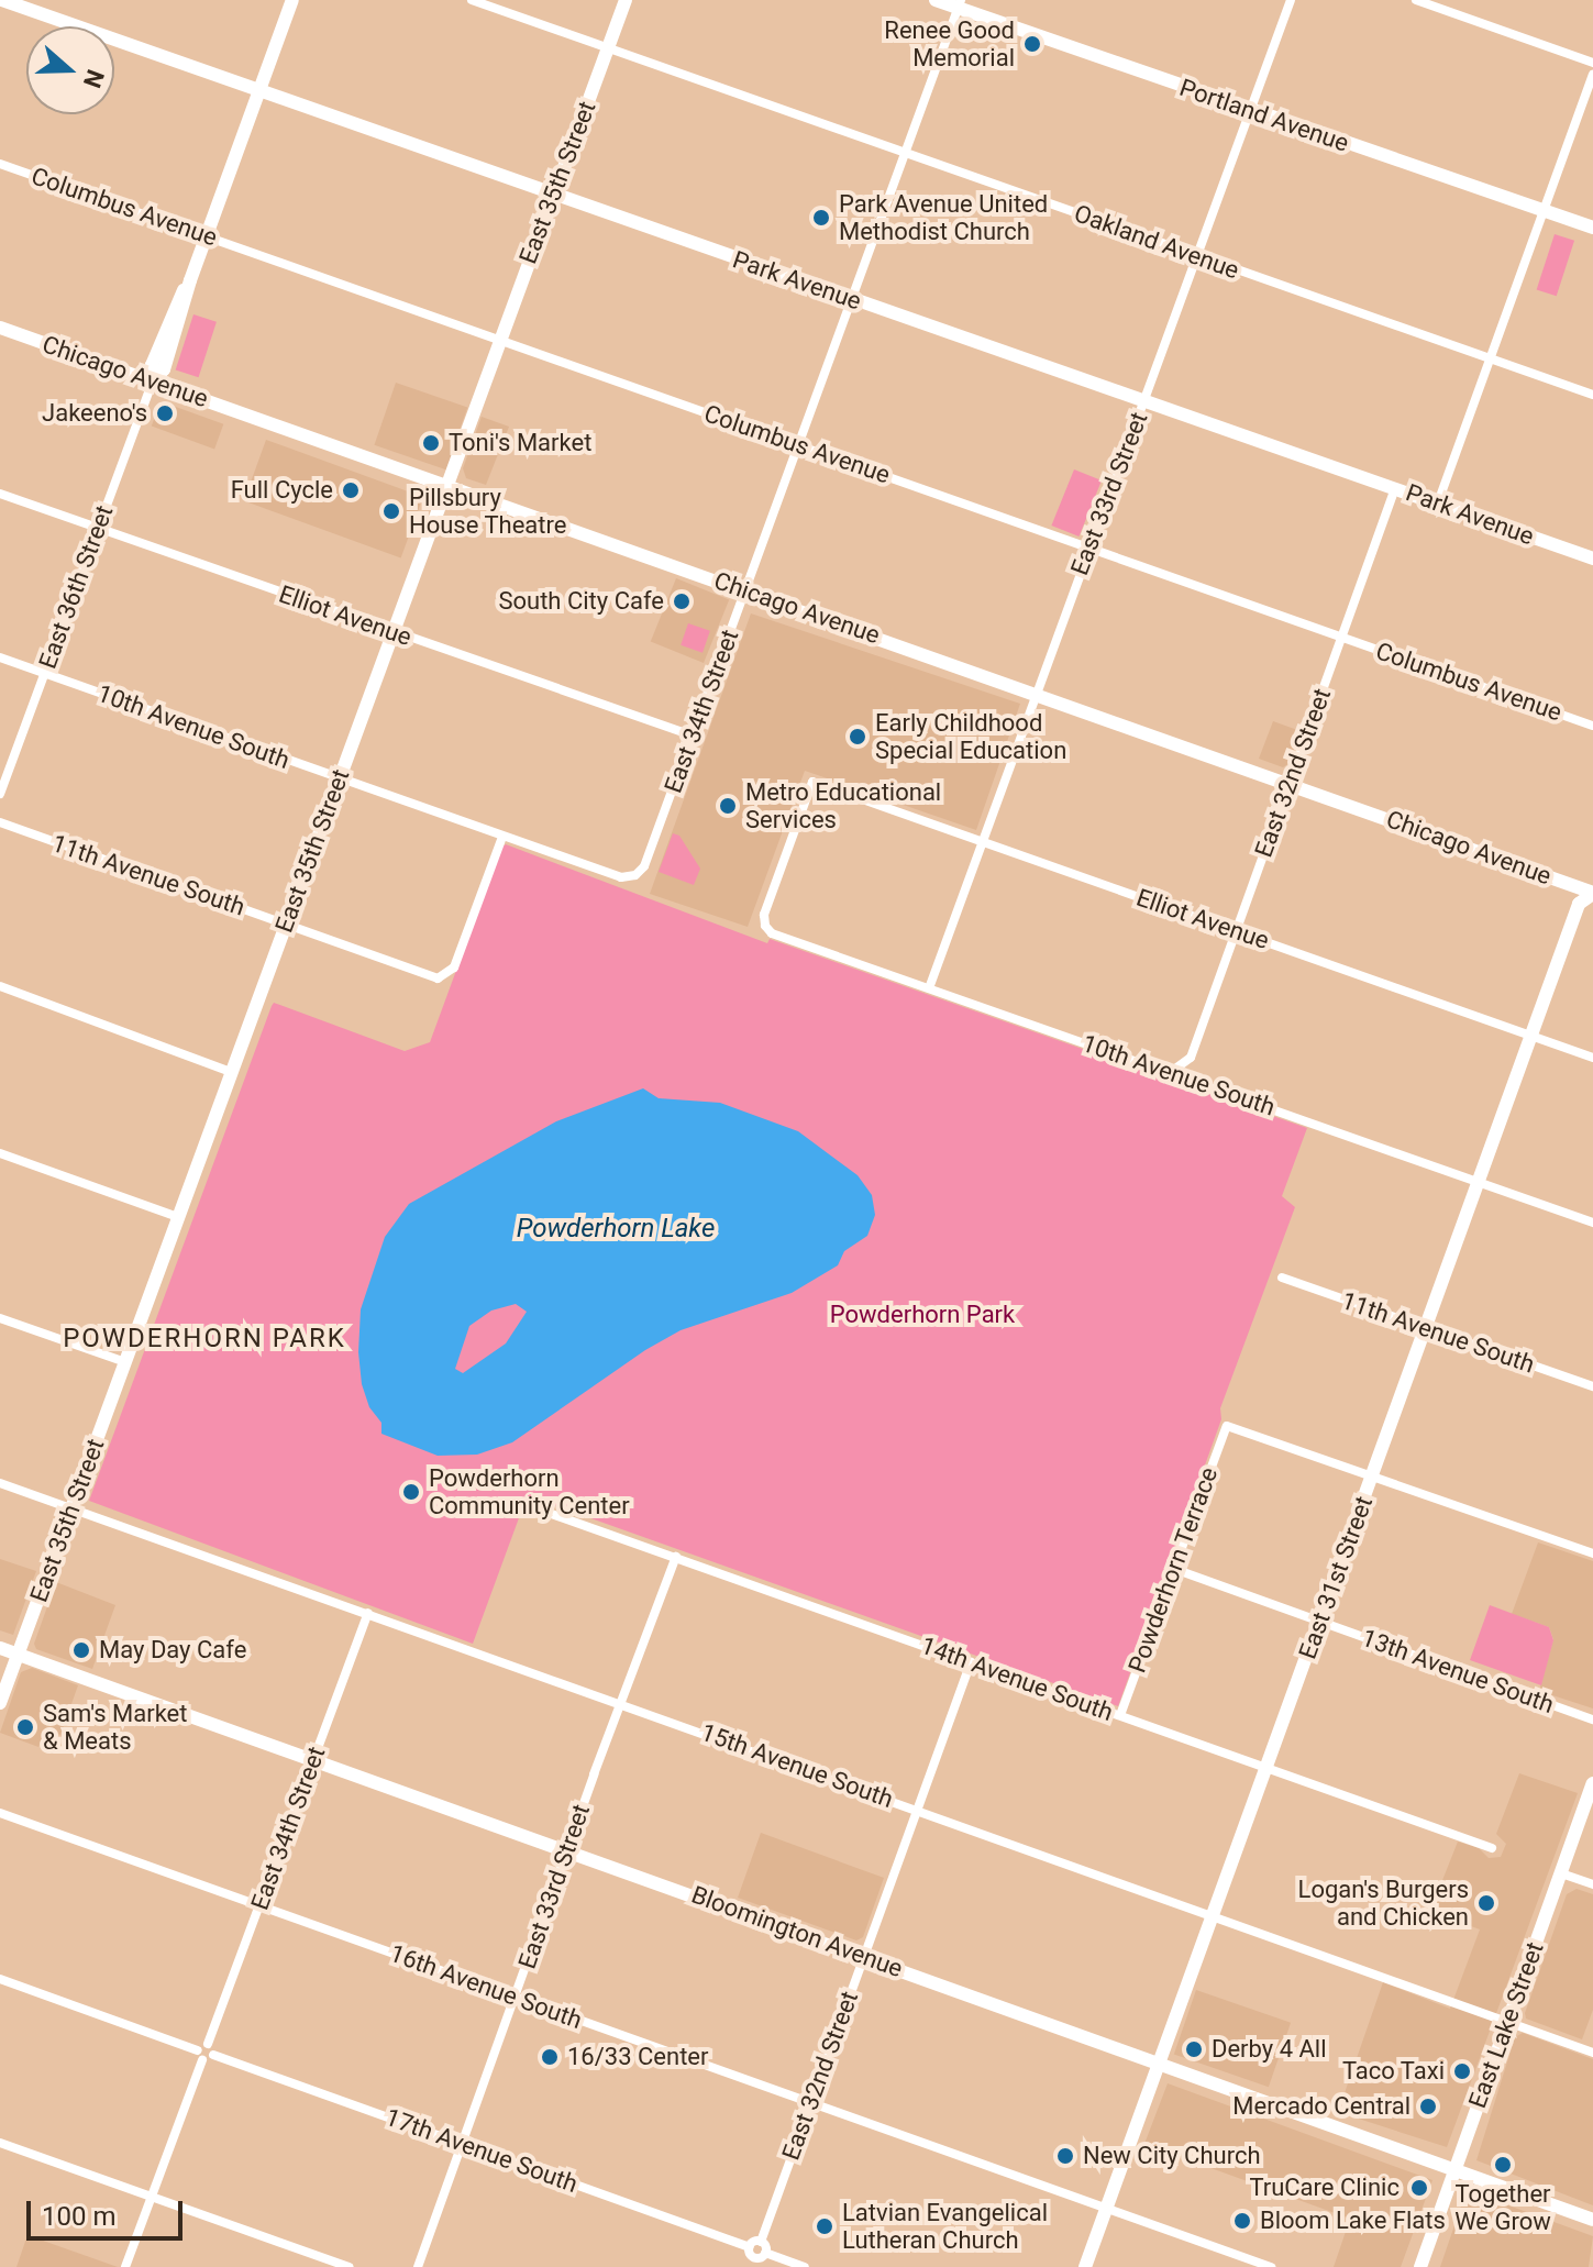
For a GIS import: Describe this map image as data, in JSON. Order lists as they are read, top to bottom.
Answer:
{
  "streets": {
    "street": [
      "Portland Avenue",
      "East 35th Street",
      "Columbus Avenue",
      "Oakland Avenue",
      "Park Avenue",
      "Chicago Avenue",
      "East 33rd Street",
      "East 36th Street",
      "Elliot Avenue",
      "East 34th Street",
      "10th Avenue South",
      "East 32nd Street",
      "11th Avenue South",
      "Powderhorn Terrace",
      "East 31st Street",
      "13th Avenue South",
      "14th Avenue South",
      "15th Avenue South",
      "Bloomington Avenue",
      "16th Avenue South",
      "East Lake Street",
      "17th Avenue South"
    ]
  },
  "crossings": [
    ["Portland Avenue", "East 33rd Street"],
    ["Portland Avenue", "East 34th Street"],
    ["East 35th Street", "Columbus Avenue"],
    ["East 35th Street", "Oakland Avenue"],
    ["East 35th Street", "Park Avenue"],
    ["East 35th Street", "Chicago Avenue"],
    ["East 35th Street", "Elliot Avenue"],
    ["East 35th Street", "10th Avenue South"],
    ["East 35th Street", "11th Avenue South"],
    ["East 35th Street", "15th Avenue South"],
    ["East 35th Street", "Bloomington Avenue"],
    ["Columbus Avenue", "East 33rd Street"],
    ["Columbus Avenue", "East 36th Street"],
    ["Columbus Avenue", "East 34th Street"],
    ["Columbus Avenue", "East 32nd Street"],
    ["Oakland Avenue", "East 33rd Street"],
    ["Oakland Avenue", "East 34th Street"],
    ["Park Avenue", "East 33rd Street"],
    ["Park Avenue", "East 36th Street"],
    ["Park Avenue", "East 34th Street"],
    ["Park Avenue", "East 32nd Street"],
    ["Chicago Avenue", "East 33rd Street"],
    ["Chicago Avenue", "East 36th Street"],
    ["Chicago Avenue", "East 34th Street"],
    ["Chicago Avenue", "East 32nd Street"],
    ["Chicago Avenue", "East 31st Street"],
    ["East 33rd Street", "Elliot Avenue"],
    ["East 33rd Street", "10th Avenue South"],
    ["East 33rd Street", "14th Avenue South"],
    ["East 33rd Street", "15th Avenue South"],
    ["East 33rd Street", "Bloomington Avenue"],
    ["East 33rd Street", "16th Avenue South"],
    ["East 33rd Street", "17th Avenue South"],
    ["East 36th Street", "Elliot Avenue"],
    ["East 36th Street", "10th Avenue South"],
    ["Elliot Avenue", "East 34th Street"],
    ["Elliot Avenue", "10th Avenue South"],
    ["Elliot Avenue", "East 32nd Street"],
    ["Elliot Avenue", "East 31st Street"],
    ["East 34th Street", "10th Avenue South"],
    ["East 34th Street", "15th Avenue South"],
    ["East 34th Street", "Bloomington Avenue"],
    ["East 34th Street", "16th Avenue South"],
    ["10th Avenue South", "11th Avenue South"],
    ["10th Avenue South", "East 31st Street"],
    ["East 32nd Street", "14th Avenue South"],
    ["East 32nd Street", "15th Avenue South"],
    ["East 32nd Street", "Bloomington Avenue"],
    ["East 32nd Street", "16th Avenue South"],
    ["11th Avenue South", "East 31st Street"],
    ["Powderhorn Terrace", "East 31st Street"],
    ["Powderhorn Terrace", "13th Avenue South"],
    ["Powderhorn Terrace", "14th Avenue South"],
    ["East 31st Street", "13th Avenue South"],
    ["East 31st Street", "14th Avenue South"],
    ["East 31st Street", "15th Avenue South"],
    ["East 31st Street", "Bloomington Avenue"],
    ["East 31st Street", "16th Avenue South"],
    ["15th Avenue South", "East Lake Street"],
    ["Bloomington Avenue", "East Lake Street"]
  ],
  "districts": ["POWDERHORN PARK"],
  "water": ["Powderhorn Lake"],
  "parks": ["Powderhorn Park"],
  "places": [
    "Renee Good Memorial",
    "Park Avenue United Methodist Church",
    "Jakeeno's",
    "Toni's Market",
    "Full Cycle",
    "Pillsbury House Theatre",
    "South City Cafe",
    "Early Childhood Special Education",
    "Metro Educational Services",
    "Powderhorn Community Center",
    "May Day Cafe",
    "Sam's Market & Meats",
    "Logan's Burgers and Chicken",
    "Derby 4 All",
    "16/33 Center",
    "Taco Taxi",
    "Mercado Central",
    "New City Church",
    "Together We Grow",
    "TruCare Clinic",
    "Bloom Lake Flats",
    "Latvian Evangelical Lutheran Church"
  ],
  "scale_bar": "100 m",
  "north": "right"
}
